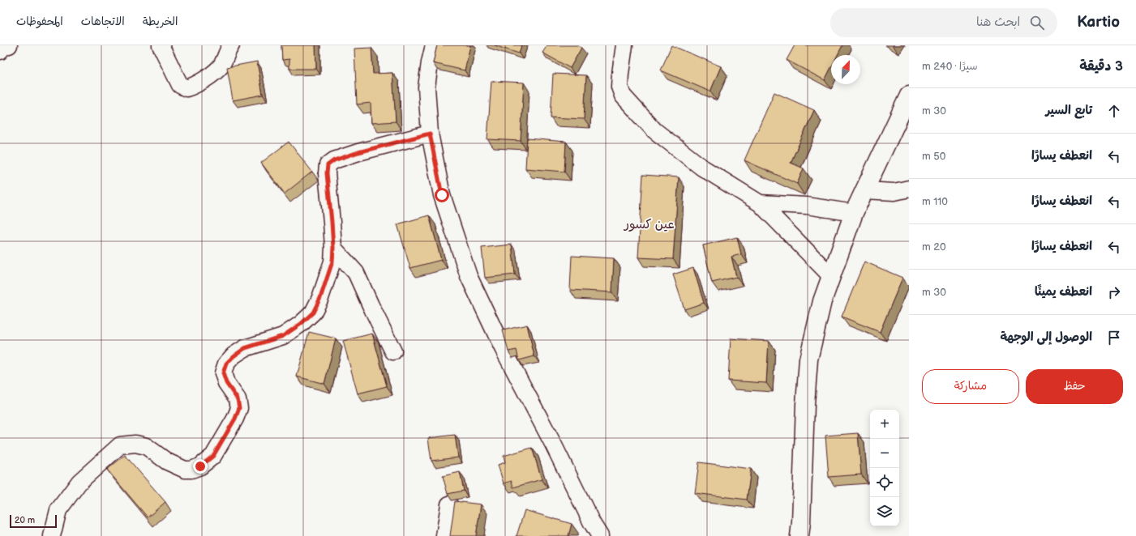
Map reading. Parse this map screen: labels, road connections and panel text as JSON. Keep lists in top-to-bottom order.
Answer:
{
  "districts": ["عين كسور"],
  "scale_bar": "20 m",
  "north": "top right",
  "page": {
    "header": "Kartio",
    "search": "ابحث هنا",
    "nav": ["الخريطة", "الاتجاهات", "المحفوظات"],
    "heading": ["3 دقيقة", "سيرًا · 240 m"],
    "list": [
      ["تابع السير", "30 m"],
      ["انعطف يسارًا", "50 m"],
      ["انعطف يسارًا", "110 m"],
      ["انعطف يسارًا", "20 m"],
      ["انعطف يمينًا", "30 m"],
      "الوصول إلى الوجهة"
    ],
    "buttons": ["حفظ", "مشاركة"],
    "map_buttons": ["+", "−"],
    "scale": "20 m"
  }
}
